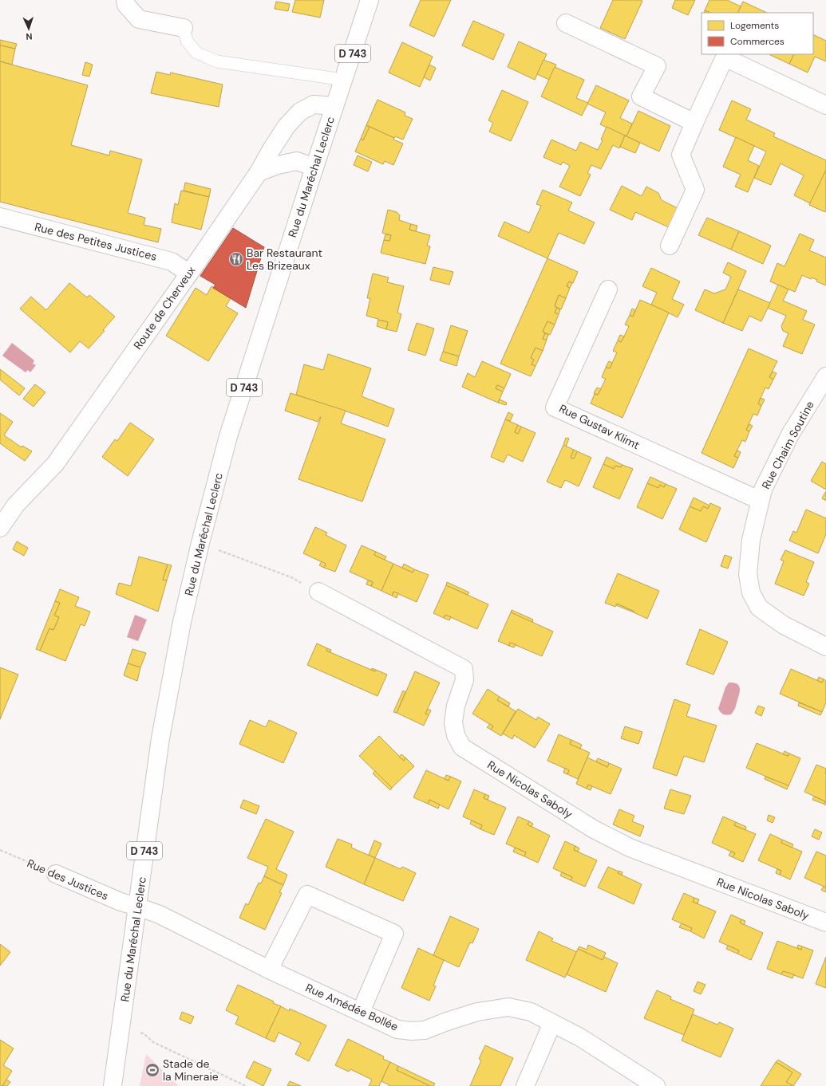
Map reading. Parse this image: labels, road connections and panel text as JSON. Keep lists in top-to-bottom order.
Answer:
{
  "streets": {
    "street": [
      "D 743",
      "Rue du Maréchal Leclerc",
      "Rue des Petites Justices",
      "Route de Cherveux",
      "Rue Gustav Klimt",
      "Rue Chaim Soutine",
      "Rue Nicolas Saboly",
      "Rue des Justices",
      "Rue Amédée Bollée"
    ]
  },
  "crossings": [
    ["Rue du Maréchal Leclerc", "Route de Cherveux"],
    ["Rue du Maréchal Leclerc", "Rue des Justices"],
    ["Rue du Maréchal Leclerc", "Rue Amédée Bollée"],
    ["Rue des Petites Justices", "Route de Cherveux"],
    ["Rue Gustav Klimt", "Rue Chaim Soutine"],
    ["Rue des Justices", "Rue Amédée Bollée"]
  ],
  "places": {
    "restaurant": ["Bar Restaurant Les Brizeaux"],
    "sports": ["Stade de la Mineraie"]
  },
  "legend": ["Logements", "Commerces"],
  "north": "bottom"
}
